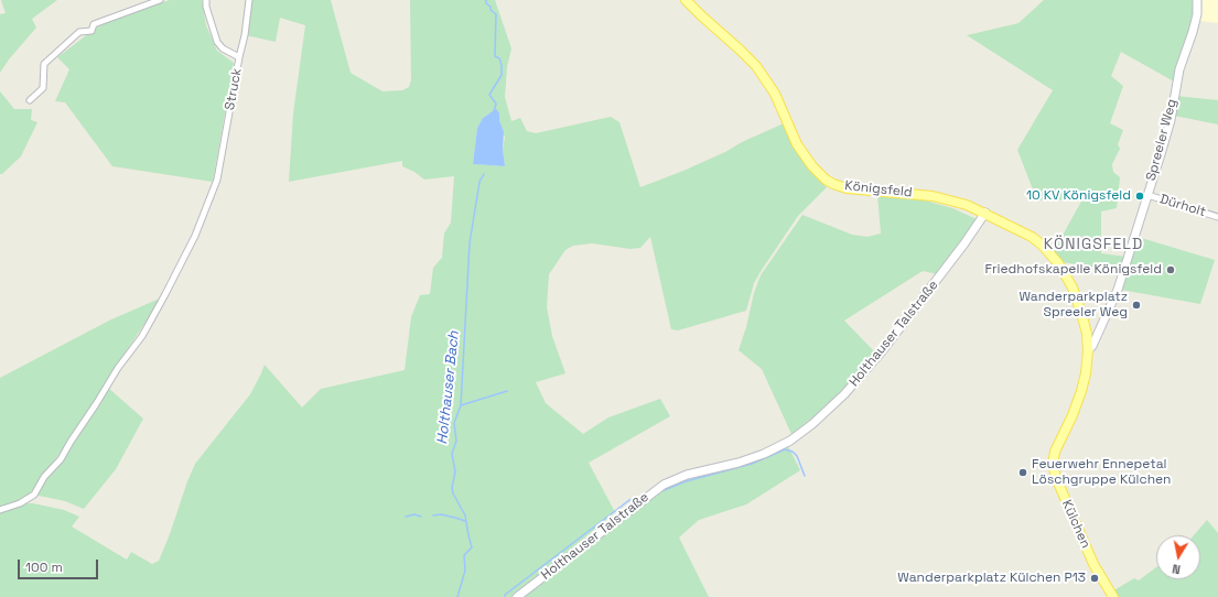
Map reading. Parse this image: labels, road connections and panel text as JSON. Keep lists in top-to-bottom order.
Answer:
{
  "streets": {
    "main road": ["Königsfeld", "Külchen"],
    "street": [
      "Struck",
      "Spreeler Weg",
      "Dürholt",
      "Holthauser Talstraße"
    ]
  },
  "crossings": [
    ["Spreeler Weg", "Königsfeld"],
    ["Spreeler Weg", "Dürholt"],
    ["Spreeler Weg", "Külchen"],
    ["Königsfeld", "Holthauser Talstraße"],
    ["Königsfeld", "Külchen"]
  ],
  "districts": ["KÖNIGSFELD"],
  "water": ["Holthauser Bach"],
  "places": [
    "10 KV Königsfeld",
    "Friedhofskapelle Königsfeld",
    "Wanderparkplatz Spreeler Weg",
    "Feuerwehr Ennepetal Löschgruppe Külchen",
    "Wanderparkplatz Külchen P13"
  ],
  "scale_bar": "100 m",
  "north": "bottom"
}
